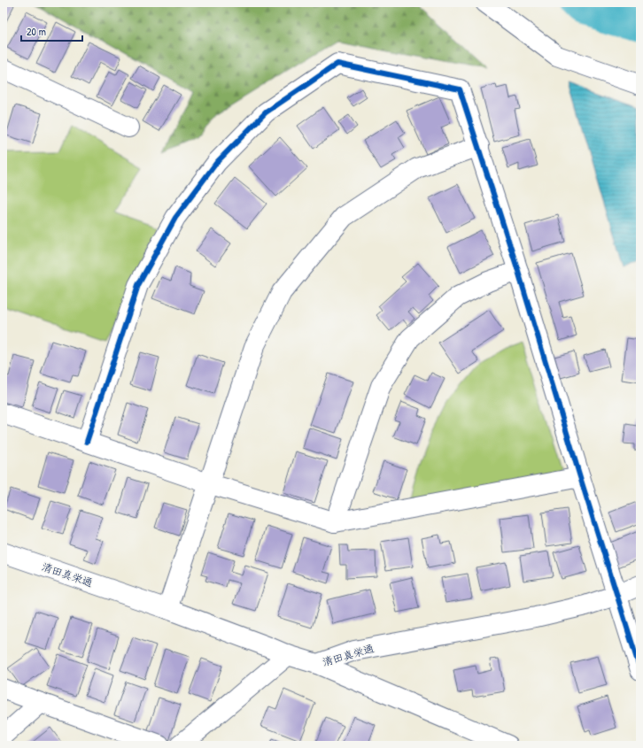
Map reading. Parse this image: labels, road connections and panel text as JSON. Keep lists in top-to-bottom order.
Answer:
{
  "streets": {
    "street": ["清田真栄通"]
  },
  "scale_bar": "20 m"
}
